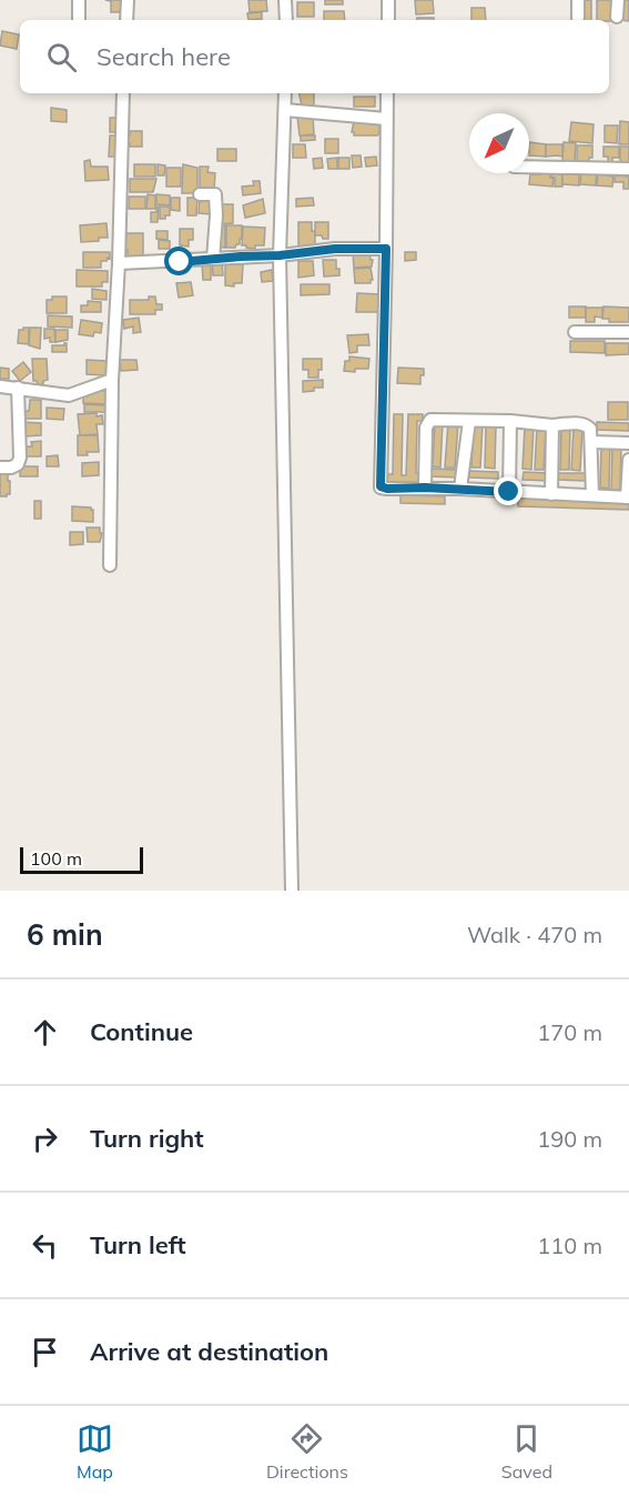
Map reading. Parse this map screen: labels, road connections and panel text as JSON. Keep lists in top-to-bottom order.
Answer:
{
  "scale_bar": "100 m",
  "north": "bottom left",
  "page": {
    "search": "Search here",
    "scale": "100 m",
    "heading": ["6 min", "Walk · 470 m"],
    "list": [
      ["Continue", "170 m"],
      ["Turn right", "190 m"],
      ["Turn left", "110 m"],
      "Arrive at destination"
    ],
    "nav": ["Map", "Directions", "Saved"]
  }
}
